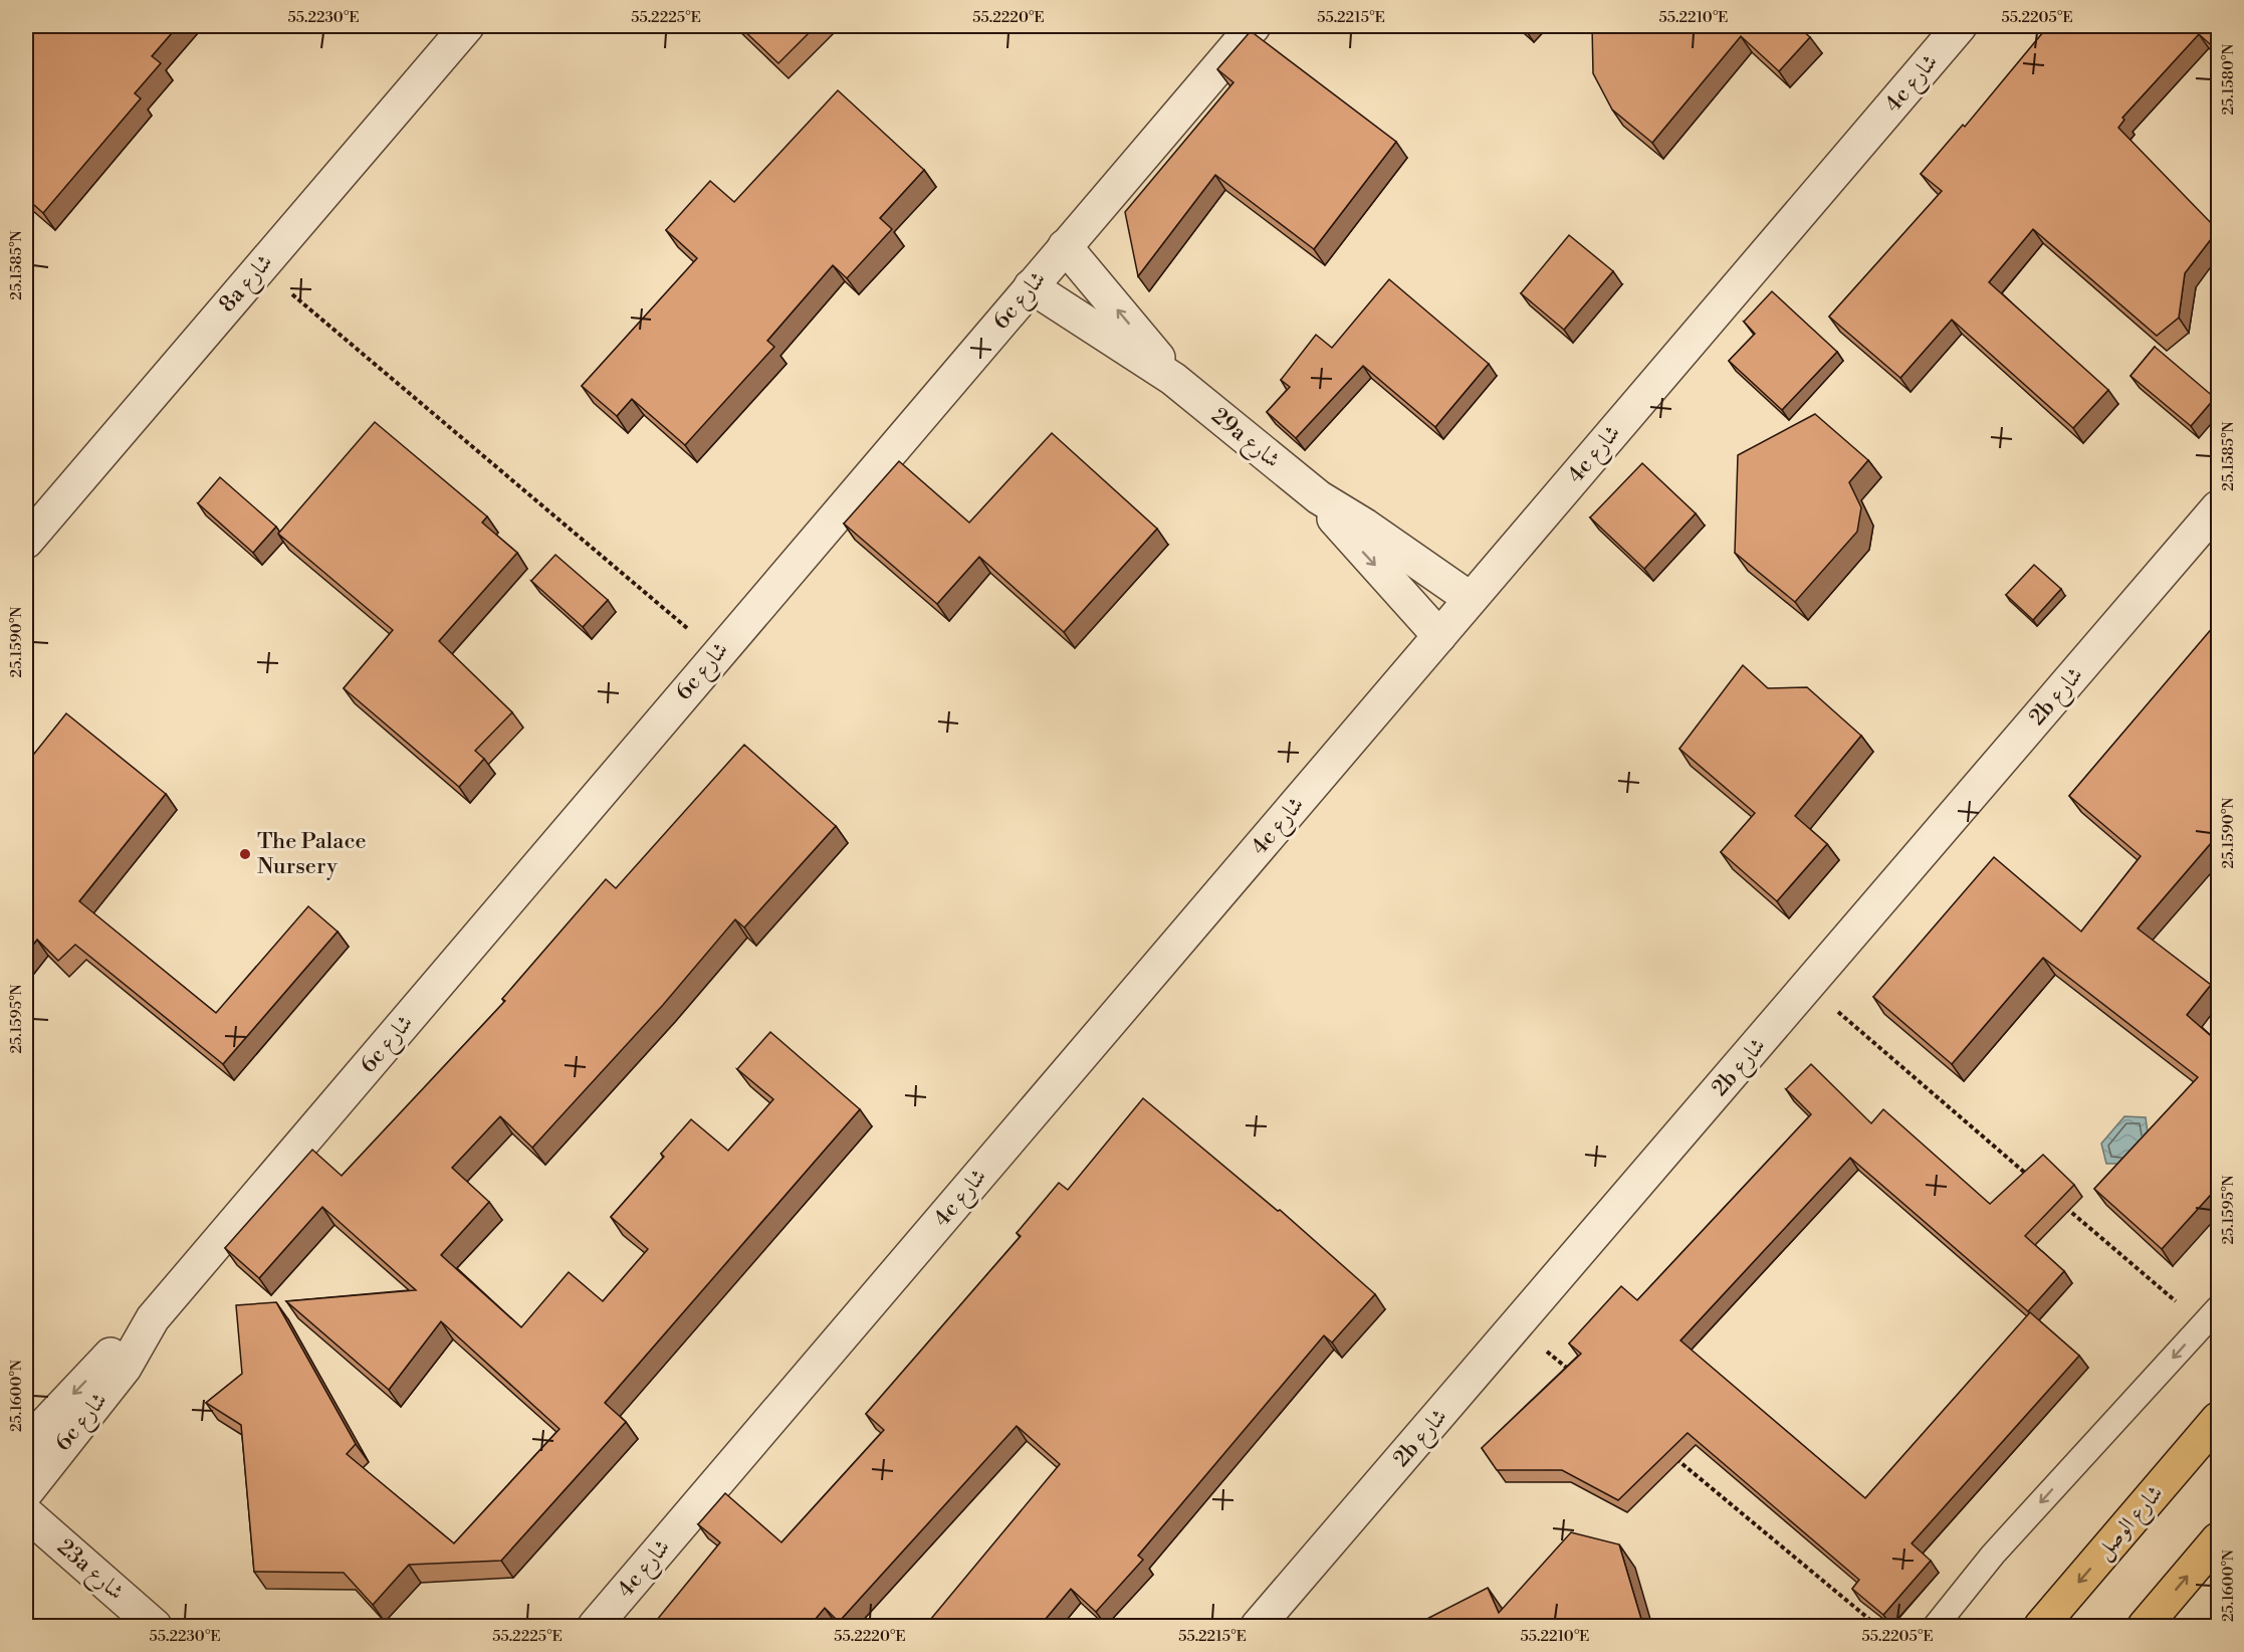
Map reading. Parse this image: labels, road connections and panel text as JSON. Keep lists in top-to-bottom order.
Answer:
{
  "streets": {
    "main road": ["شارع الوصل"],
    "street": [
      "4c شارع",
      "8a شارع",
      "6c شارع",
      "29a شارع",
      "2b شارع",
      "23a شارع"
    ]
  },
  "crossings": [
    ["4c شارع", "29a شارع"],
    ["6c شارع", "29a شارع"]
  ],
  "places": ["The Palace Nursery"],
  "coordinates": [
    "55.2230°E",
    "55.2225°E",
    "55.2220°E",
    "55.2215°E",
    "55.2210°E",
    "55.2205°E",
    "25.1580°N",
    "25.1585°N",
    "25.1590°N",
    "25.1595°N",
    "25.1600°N"
  ]
}
